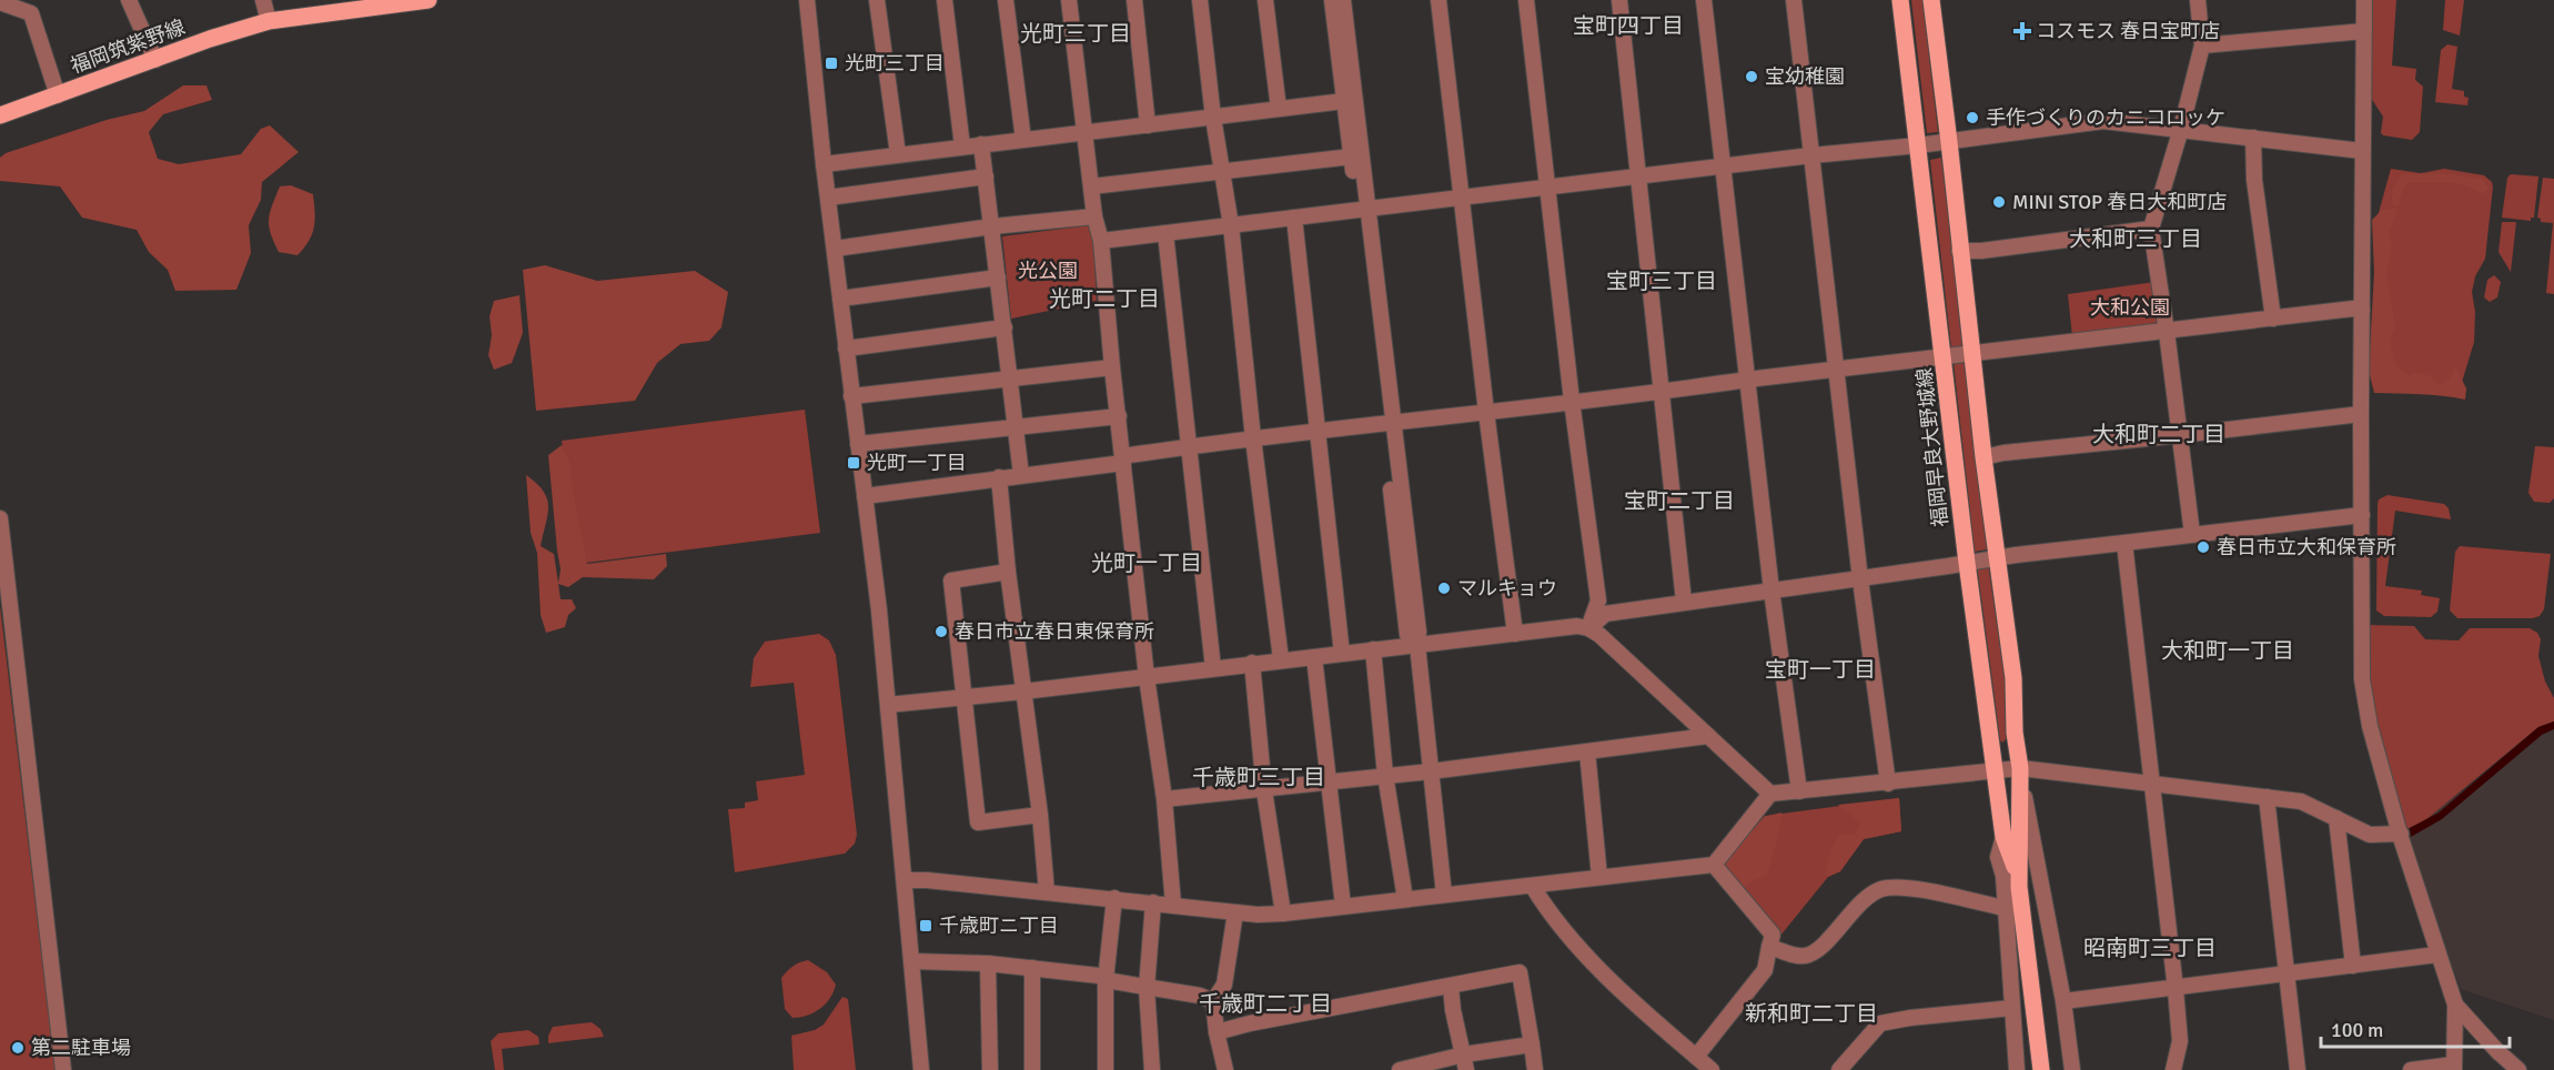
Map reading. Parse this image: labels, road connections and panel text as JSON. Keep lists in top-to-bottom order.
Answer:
{
  "streets": {
    "main road": ["福岡筑紫野線", "福岡早良大野城線"]
  },
  "districts": [
    "宝町四丁目",
    "光町三丁目",
    "大和町三丁目",
    "宝町三丁目",
    "光町二丁目",
    "大和町二丁目",
    "宝町二丁目",
    "光町一丁目",
    "大和町一丁目",
    "宝町一丁目",
    "千歳町三丁目",
    "昭南町三丁目",
    "千歳町二丁目",
    "新和町二丁目"
  ],
  "parks": ["光公園", "大和公園"],
  "places": {
    "health": ["コスモス 春日宝町店"],
    "transit": ["光町三丁目", "光町一丁目", "千歳町ニ丁目"],
    "other": [
      "宝幼稚園",
      "手作づくりのカニコロッケ",
      "MINI STOP 春日大和町店",
      "春日市立大和保育所",
      "マルキョウ",
      "春日市立春日東保育所",
      "第二駐車場"
    ]
  },
  "scale_bar": "100 m"
}
